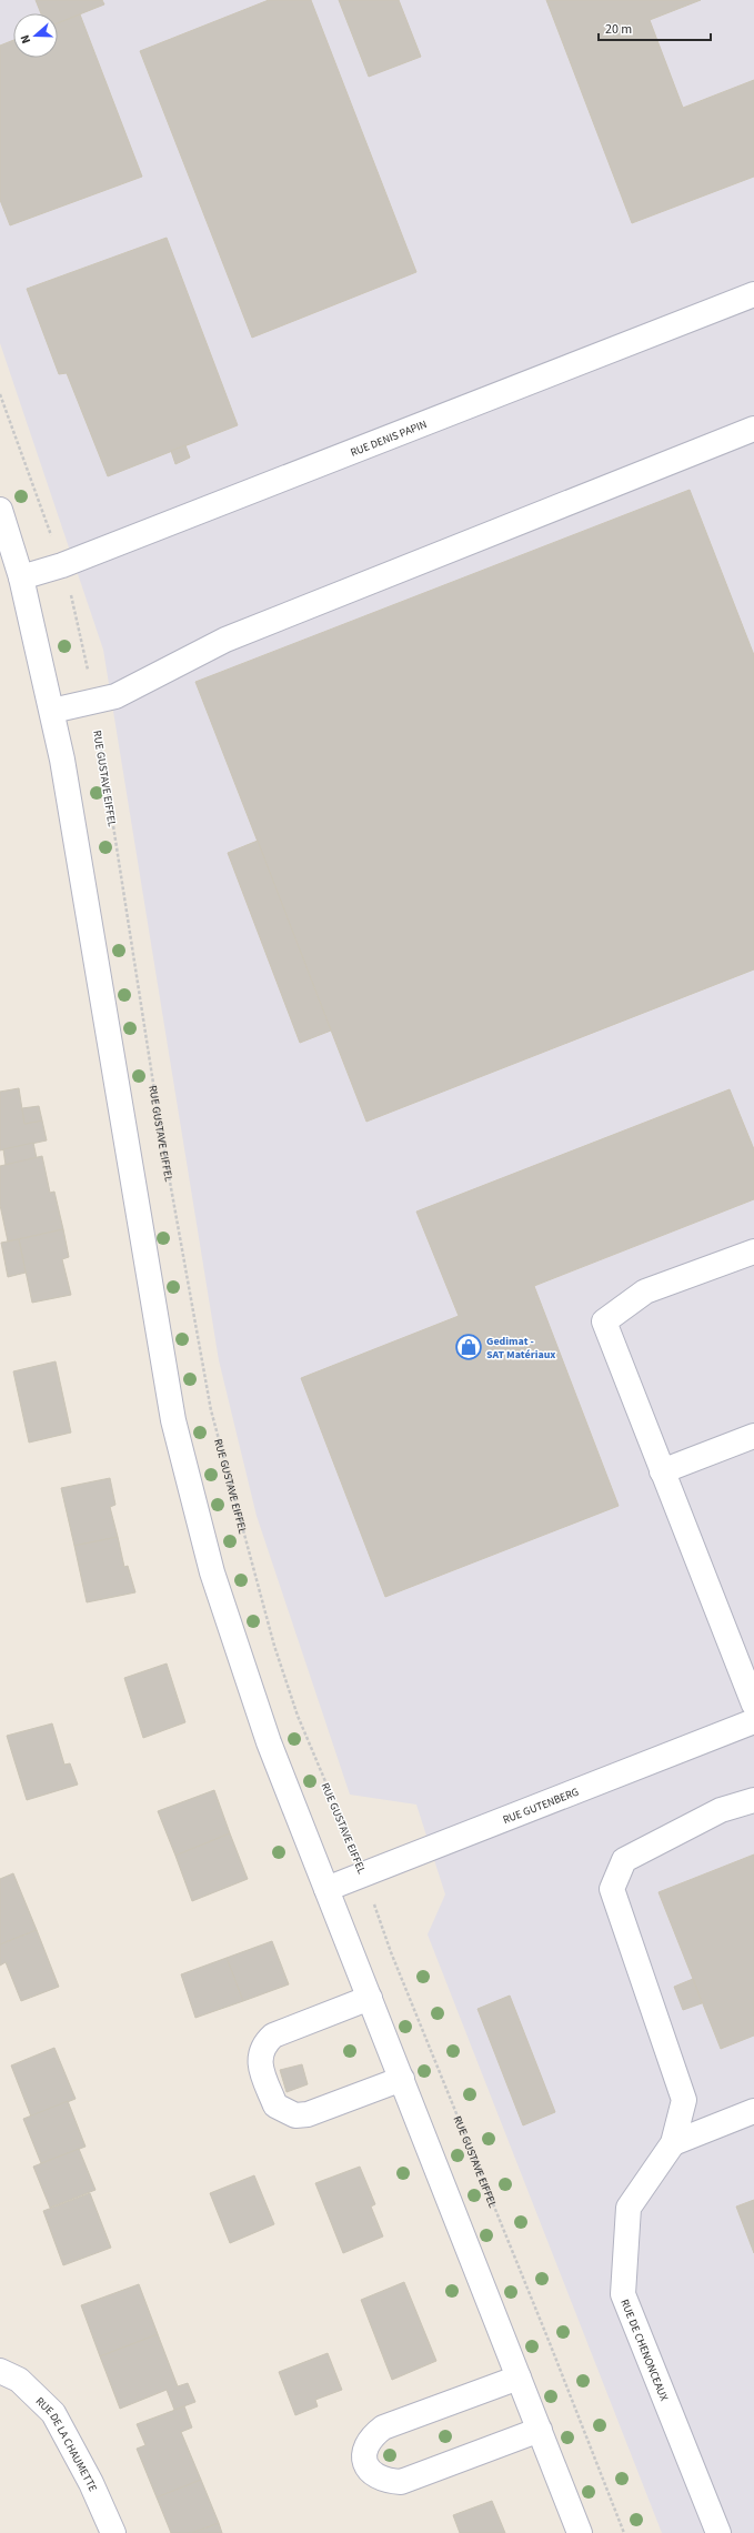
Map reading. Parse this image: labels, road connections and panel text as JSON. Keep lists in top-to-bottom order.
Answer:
{
  "streets": {
    "street": [
      "RUE DENIS PAPIN",
      "RUE GUTENBERG",
      "RUE DE CHENONCEAUX",
      "RUE DE LA CHAUMETTE"
    ],
    "path": ["RUE GUSTAVE EIFFEL"]
  },
  "crossings": [
    ["RUE DENIS PAPIN", "RUE GUSTAVE EIFFEL"],
    ["RUE GUSTAVE EIFFEL", "RUE GUTENBERG"]
  ],
  "places": {
    "shop": ["Gedimat - SAT Matériaux"]
  },
  "scale_bar": "20 m",
  "north": "left"
}
